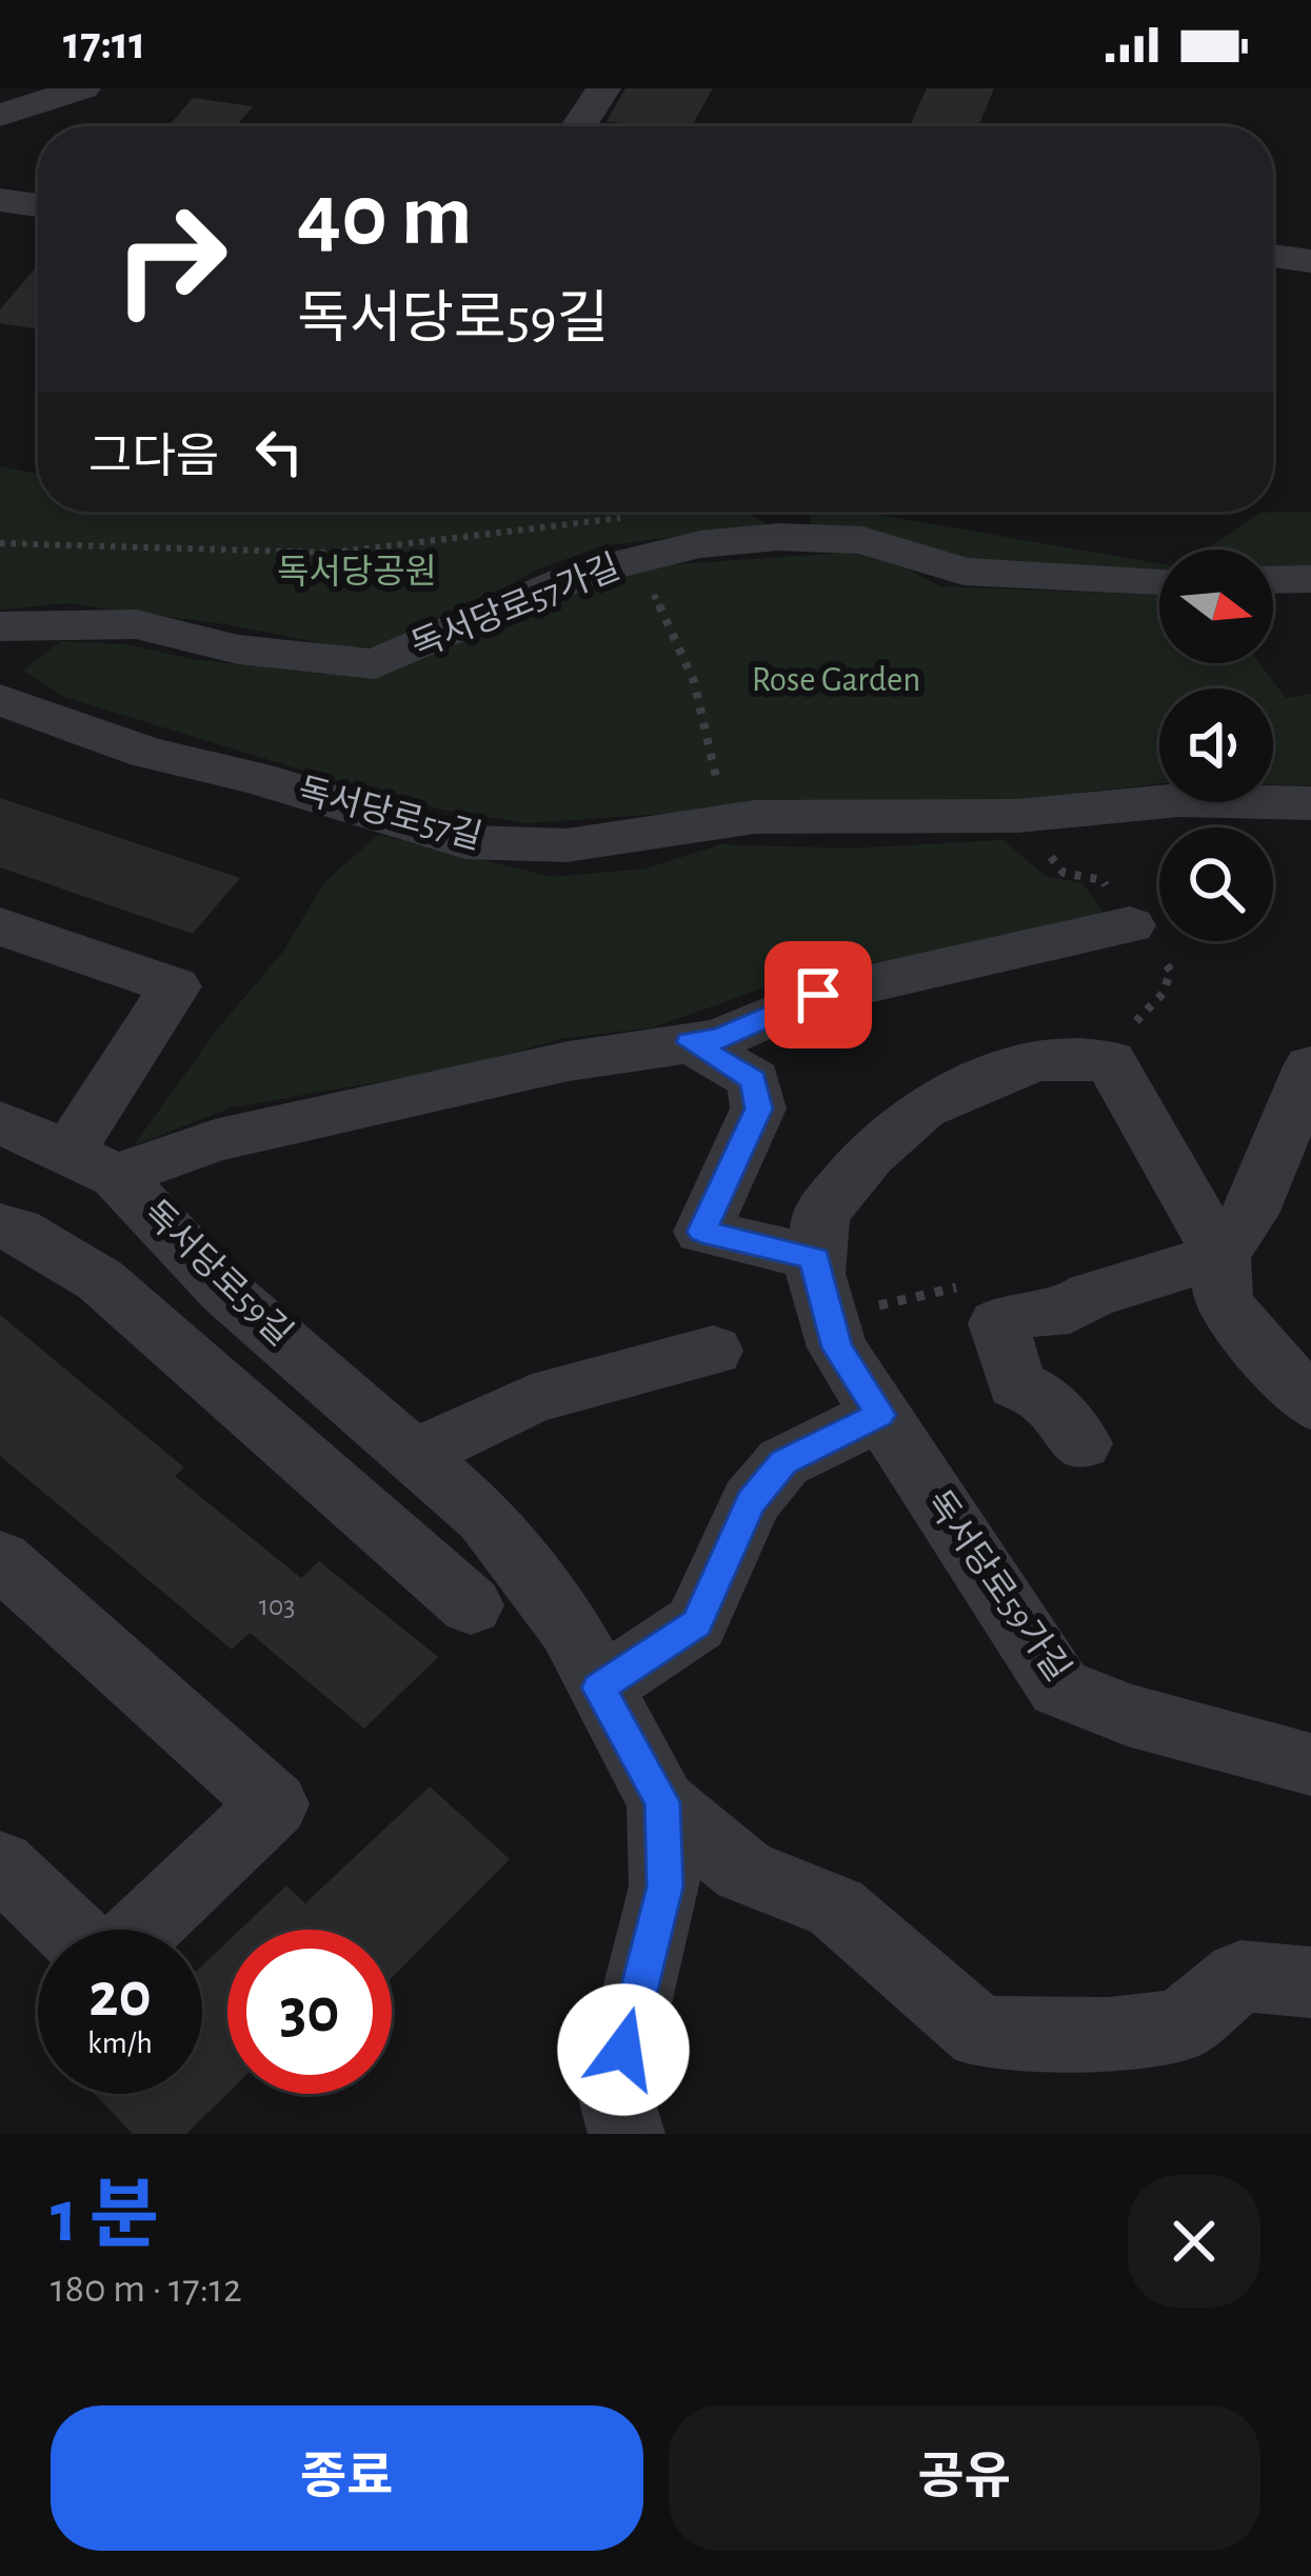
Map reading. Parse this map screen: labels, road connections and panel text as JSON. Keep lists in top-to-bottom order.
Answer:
{
  "streets": {
    "street": [
      "독서당로57가길",
      "독서당로57길",
      "독서당로59길",
      "독서당로59가길"
    ]
  },
  "parks": ["독서당공원", "Rose Garden"],
  "house_numbers": ["103"],
  "north": "right",
  "page": {
    "status": "17:11",
    "turn": ["40 m", "독서당로59길"],
    "then": "그다음",
    "speed": "20 km/h",
    "limit": "30",
    "heading": ["1 분", "180 m · 17:12"],
    "buttons": ["종료", "공유"]
  }
}
